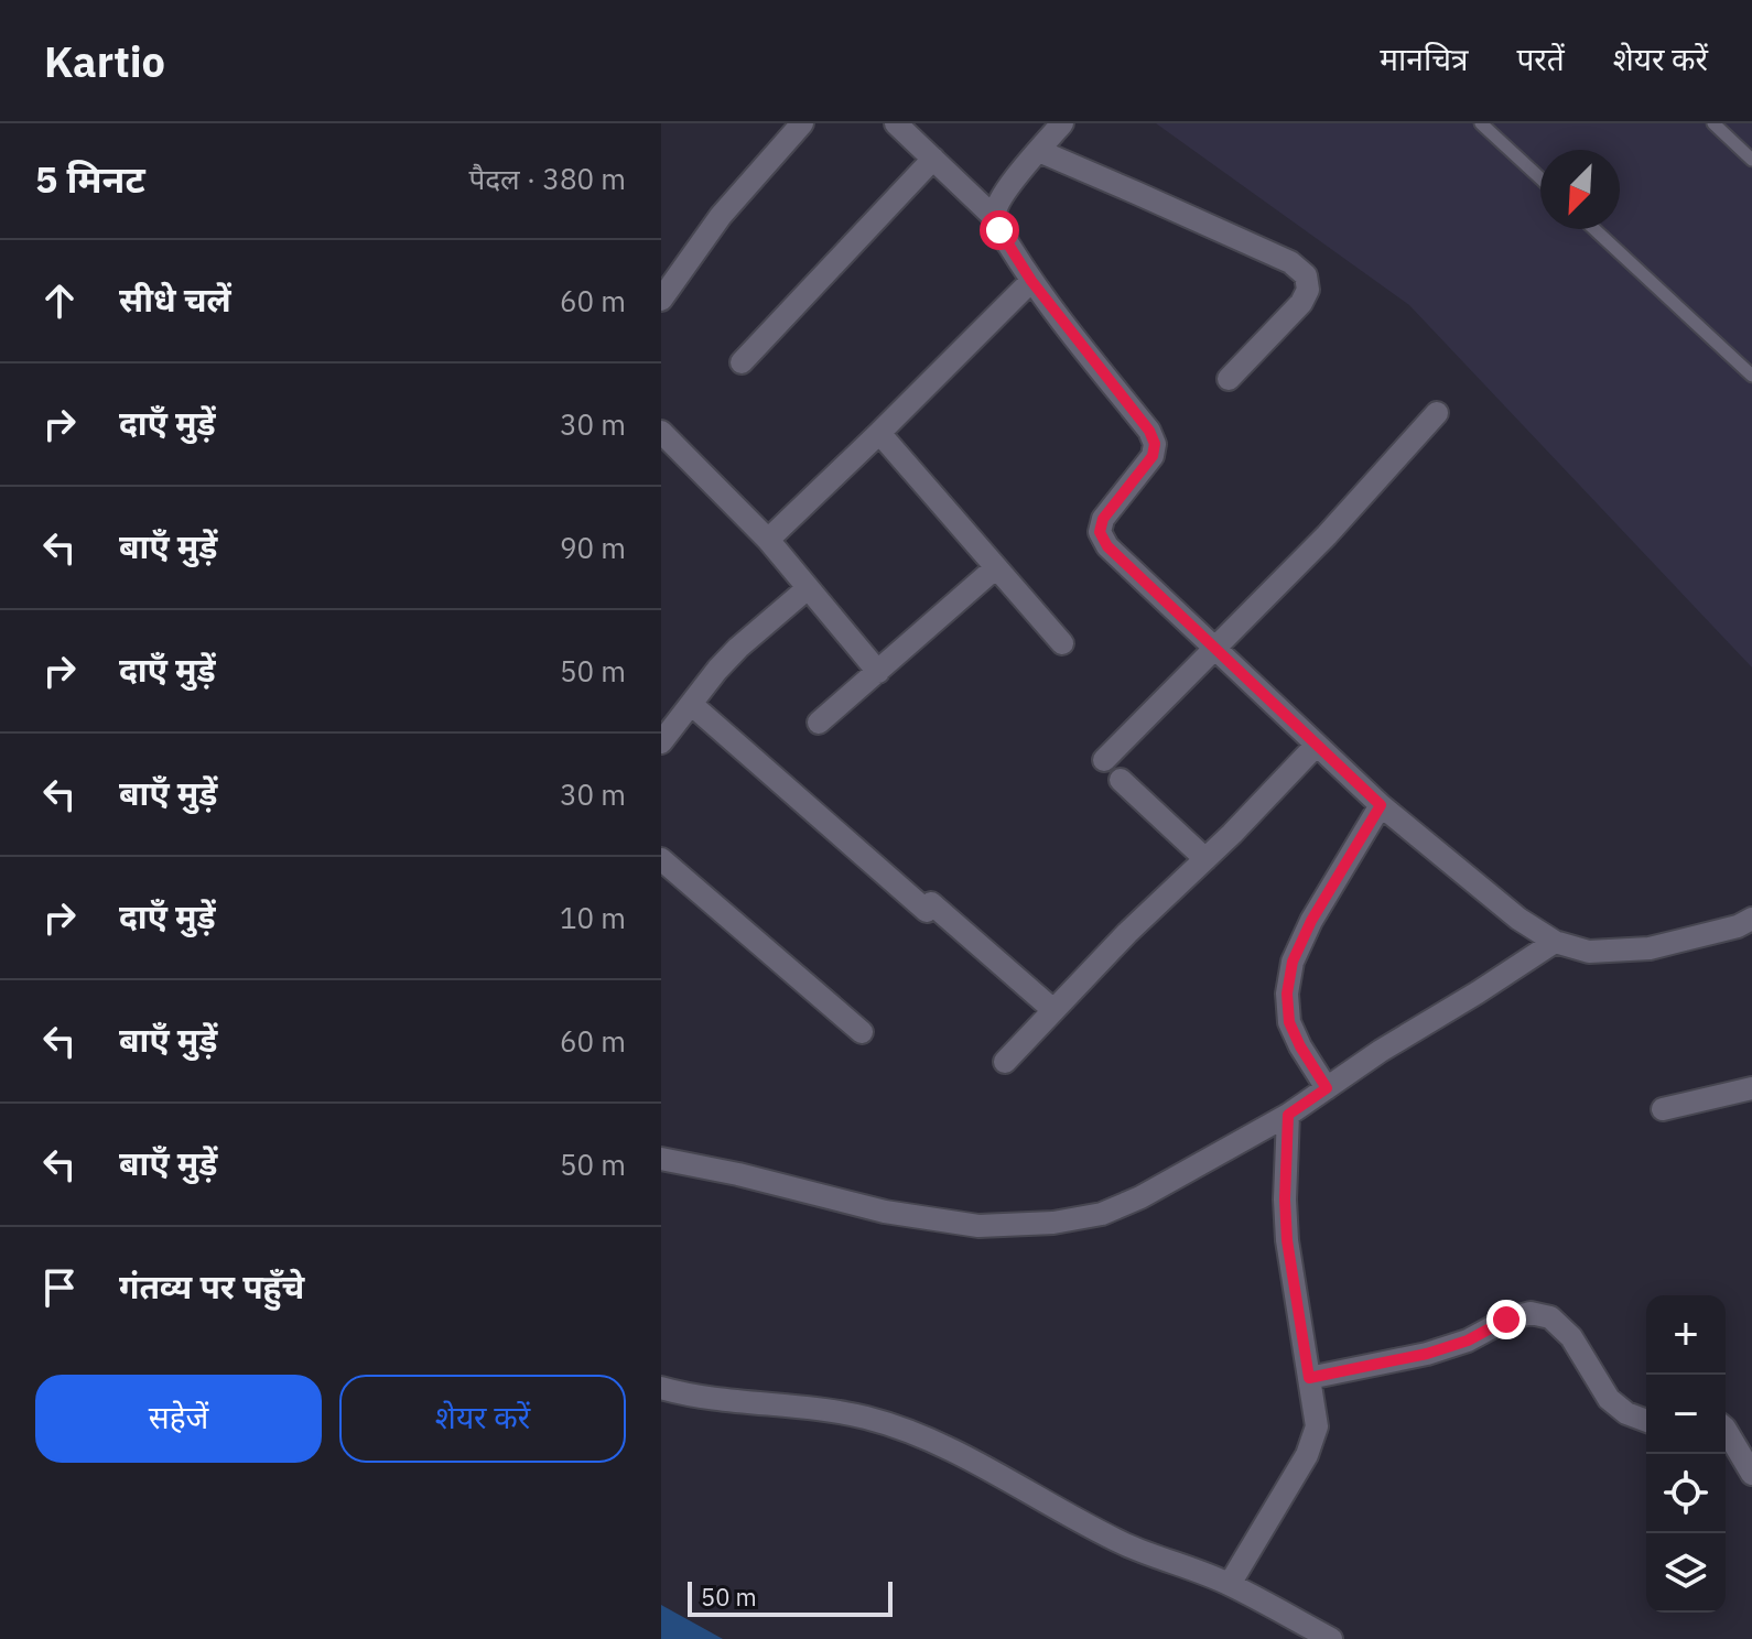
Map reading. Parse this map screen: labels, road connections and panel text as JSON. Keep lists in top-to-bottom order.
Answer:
{
  "scale_bar": "50 m",
  "north": "bottom left",
  "page": {
    "header": "Kartio",
    "nav": ["मानचित्र", "परतें", "शेयर करें"],
    "heading": ["5 मिनट", "पैदल · 380 m"],
    "list": [
      ["सीधे चलें", "60 m"],
      ["दाएँ मुड़ें", "30 m"],
      ["बाएँ मुड़ें", "90 m"],
      ["दाएँ मुड़ें", "50 m"],
      ["बाएँ मुड़ें", "30 m"],
      ["दाएँ मुड़ें", "10 m"],
      ["बाएँ मुड़ें", "60 m"],
      ["बाएँ मुड़ें", "50 m"],
      "गंतव्य पर पहुँचे"
    ],
    "map_buttons": ["+", "−"],
    "buttons": ["सहेजें", "शेयर करें"],
    "scale": "50 m"
  }
}
